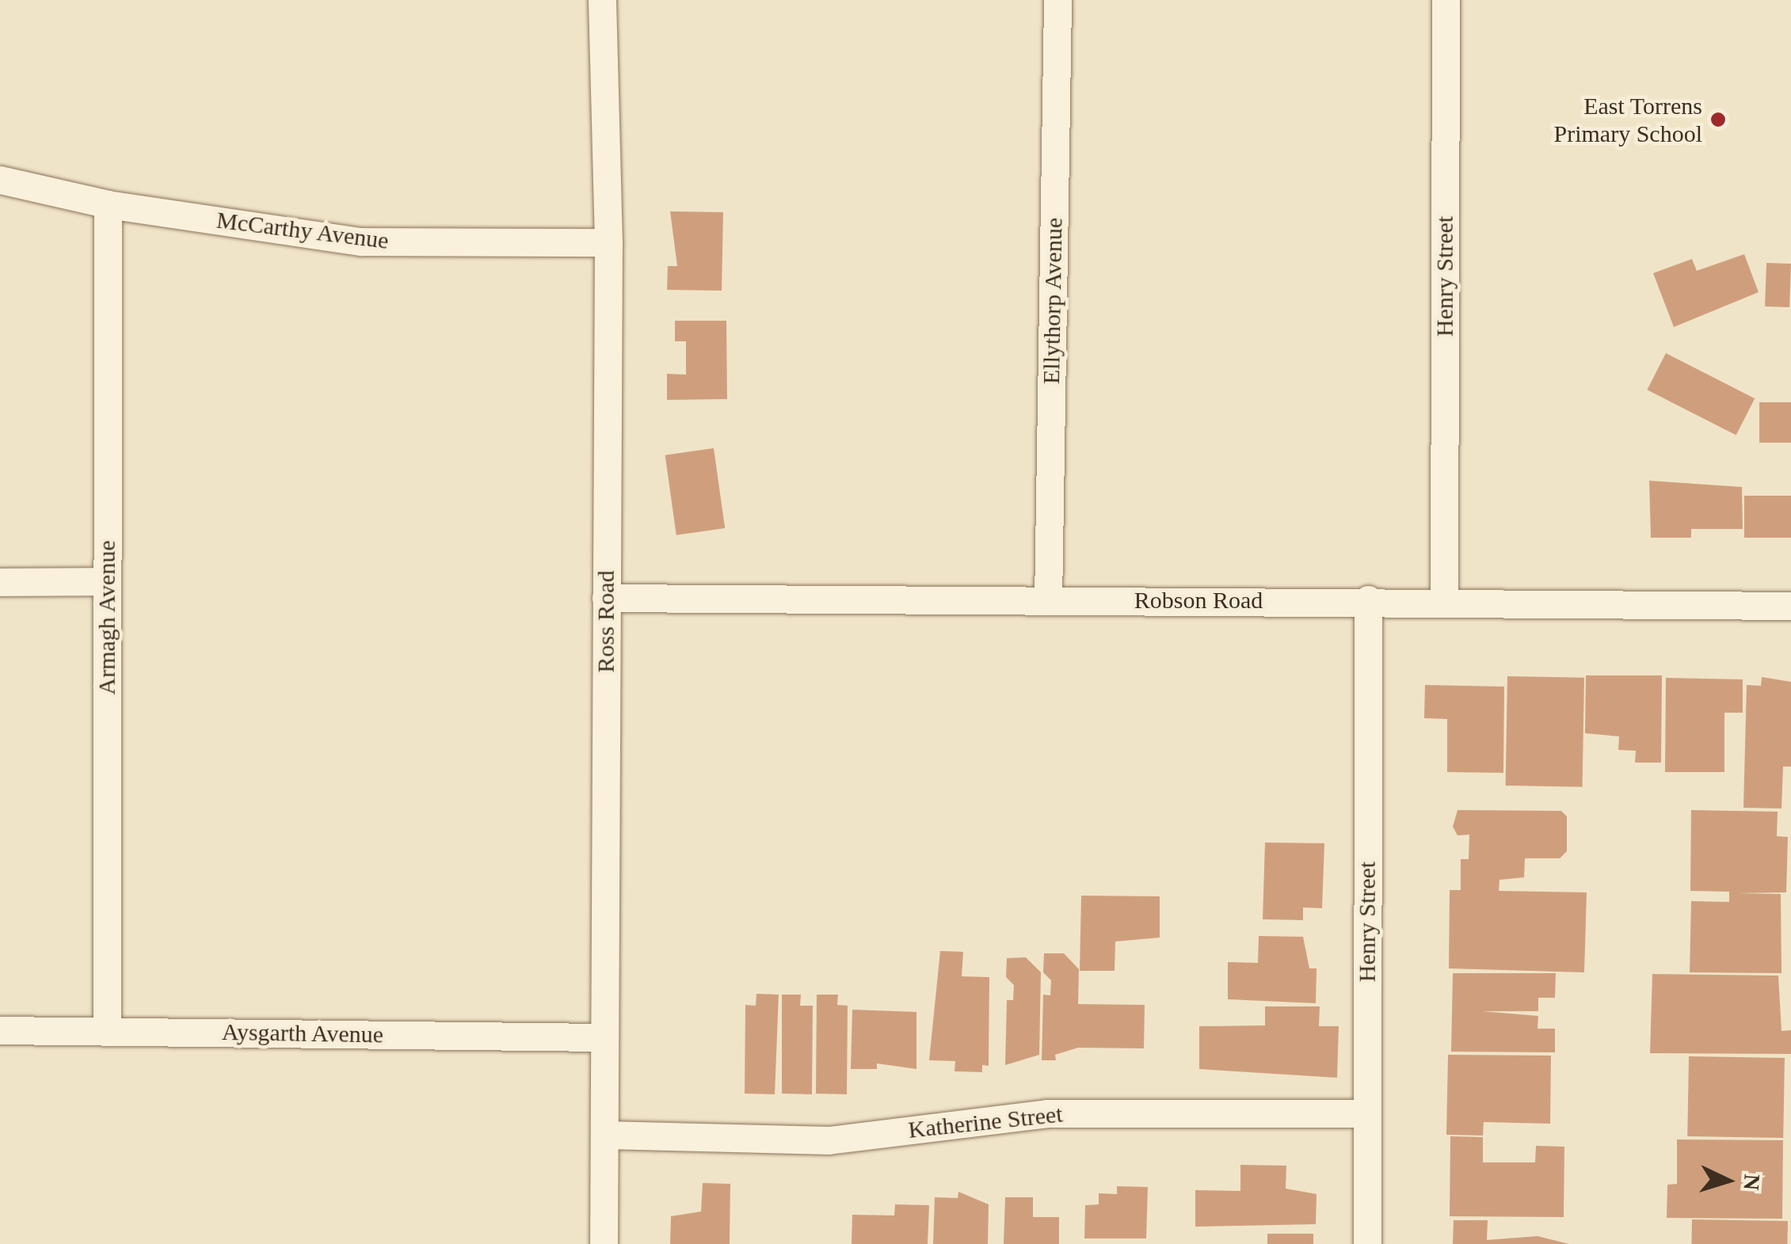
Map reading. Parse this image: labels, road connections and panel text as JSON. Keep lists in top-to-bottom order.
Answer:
{
  "streets": {
    "street": [
      "McCarthy Avenue",
      "Henry Street",
      "Ellythorp Avenue",
      "Robson Road",
      "Armagh Avenue",
      "Ross Road",
      "Aysgarth Avenue",
      "Katherine Street"
    ]
  },
  "crossings": [
    ["McCarthy Avenue", "Armagh Avenue"],
    ["McCarthy Avenue", "Ross Road"],
    ["Henry Street", "Robson Road"],
    ["Henry Street", "Katherine Street"],
    ["Ellythorp Avenue", "Robson Road"],
    ["Robson Road", "Ross Road"],
    ["Armagh Avenue", "Aysgarth Avenue"],
    ["Ross Road", "Aysgarth Avenue"],
    ["Ross Road", "Katherine Street"]
  ],
  "places": ["East Torrens Primary School"],
  "north": "right"
}
